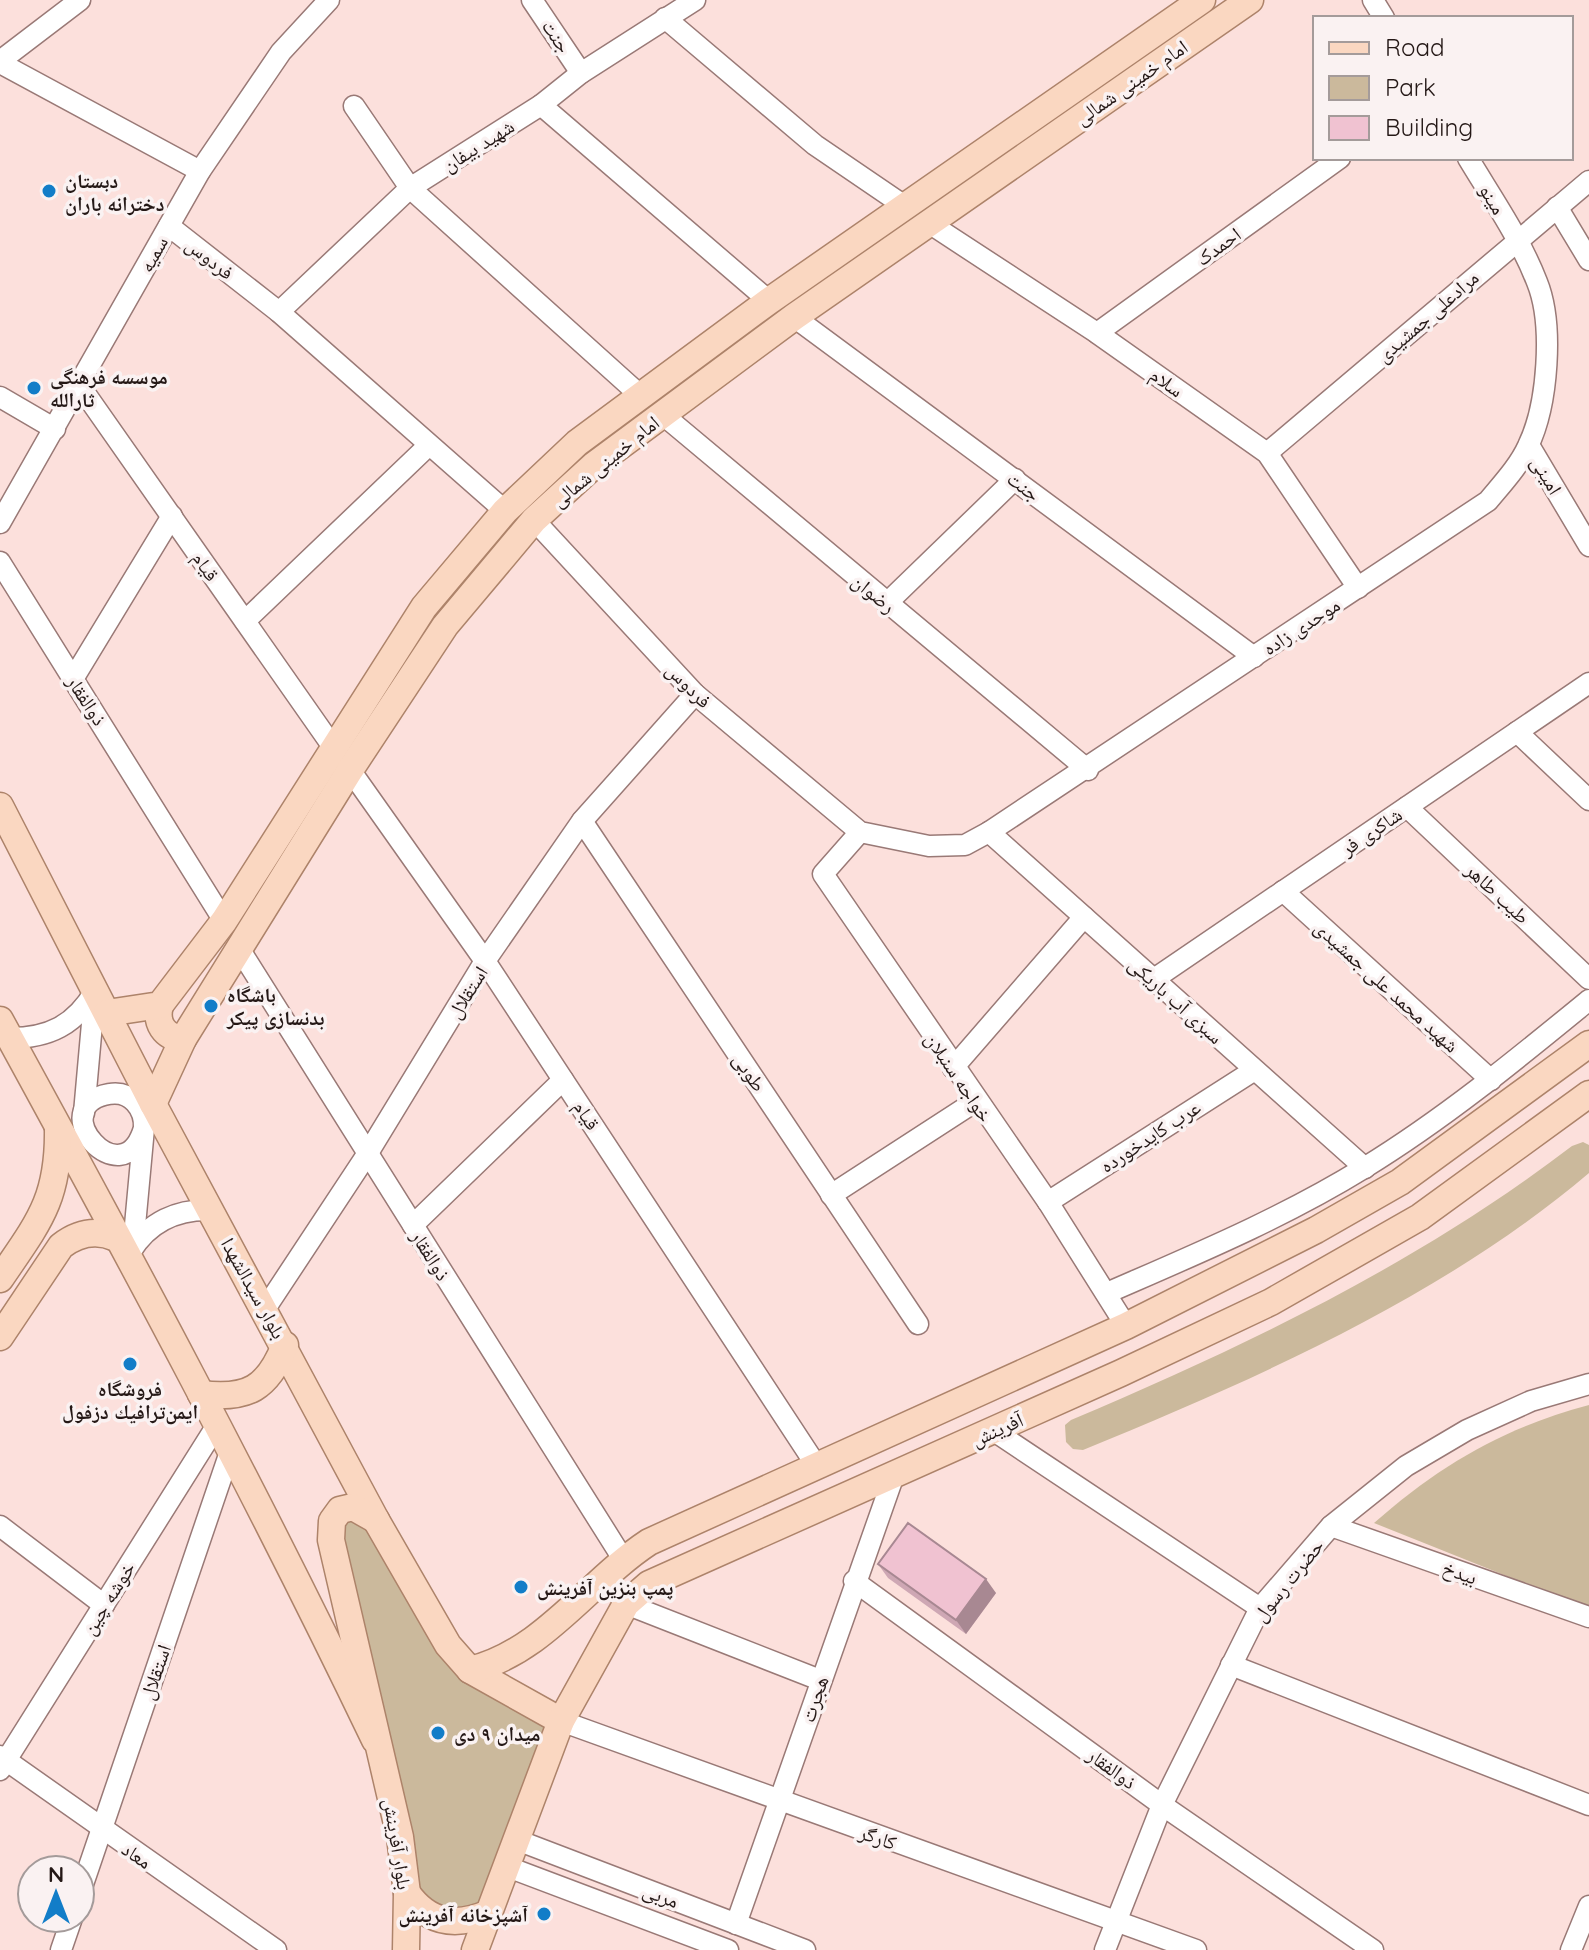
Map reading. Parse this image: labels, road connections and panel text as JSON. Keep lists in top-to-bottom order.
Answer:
{
  "streets": {
    "main road": [
      "امام خمینی شمالی",
      "بلوار سیدالشهدا",
      "آفرینش",
      "بلوار آفرینش"
    ],
    "street": [
      "جنت",
      "شهید بیفان",
      "مینو",
      "احمدک",
      "سمیه",
      "فردوس",
      "مرادعلی جمشیدی",
      "سلام",
      "امینی",
      "قیام",
      "رضوان",
      "موحدی زاده",
      "ذوالفقار",
      "شاکری فر",
      "طیب طاهر",
      "شهید محمد علی جمشیدی",
      "استقلال",
      "سبزی آب باریکی",
      "طوبی",
      "خواجه سنبلان",
      "عرب کایدخورده",
      "بیدخ",
      "حضرت رسول",
      "خوشه چین",
      "هجرت",
      "کارگر",
      "معاد",
      "مربی"
    ]
  },
  "crossings": [
    ["جنت", "امام خمینی شمالی"],
    ["جنت", "شهید بیفان"],
    ["جنت", "موحدی زاده"],
    ["امام خمینی شمالی", "فردوس"],
    ["امام خمینی شمالی", "سلام"],
    ["امام خمینی شمالی", "قیام"],
    ["امام خمینی شمالی", "رضوان"],
    ["امام خمینی شمالی", "ذوالفقار"],
    ["امام خمینی شمالی", "بلوار سیدالشهدا"],
    ["شهید بیفان", "فردوس"],
    ["مینو", "مرادعلی جمشیدی"],
    ["مینو", "موحدی زاده"],
    ["احمدک", "سلام"],
    ["سمیه", "فردوس"],
    ["سمیه", "قیام"],
    ["فردوس", "موحدی زاده"],
    ["فردوس", "استقلال"],
    ["فردوس", "خواجه سنبلان"],
    ["مرادعلی جمشیدی", "سلام"],
    ["مرادعلی جمشیدی", "موحدی زاده"],
    ["سلام", "موحدی زاده"],
    ["امینی", "موحدی زاده"],
    ["قیام", "استقلال"],
    ["قیام", "آفرینش"],
    ["رضوان", "موحدی زاده"],
    ["موحدی زاده", "سبزی آب باریکی"],
    ["موحدی زاده", "خواجه سنبلان"],
    ["ذوالفقار", "استقلال"],
    ["ذوالفقار", "آفرینش"],
    ["ذوالفقار", "حضرت رسول"],
    ["ذوالفقار", "هجرت"],
    ["شاکری فر", "طیب طاهر"],
    ["شاکری فر", "شهید محمد علی جمشیدی"],
    ["شاکری فر", "سبزی آب باریکی"],
    ["استقلال", "طوبی"],
    ["استقلال", "بلوار سیدالشهدا"],
    ["استقلال", "معاد"],
    ["سبزی آب باریکی", "عرب کایدخورده"],
    ["خواجه سنبلان", "عرب کایدخورده"],
    ["خواجه سنبلان", "آفرینش"],
    ["بلوار سیدالشهدا", "آفرینش"],
    ["بلوار سیدالشهدا", "کارگر"],
    ["آفرینش", "هجرت"],
    ["آفرینش", "کارگر"],
    ["آفرینش", "مربی"],
    ["بیدخ", "حضرت رسول"],
    ["حضرت رسول", "کارگر"],
    ["خوشه چین", "معاد"],
    ["هجرت", "کارگر"],
    ["هجرت", "مربی"]
  ],
  "places": [
    "دبستان دخترانه باران",
    "موسسه فرهنگی ثارالله",
    "باشگاه بدنسازی پیکر",
    "فروشگاه ايمن‌ترافيك دزفول",
    "پمپ بنزین آفرینش",
    "میدان ۹ دی",
    "آشپزخانه آفرینش"
  ],
  "legend": ["Road", "Park", "Building"],
  "north": "top"
}
